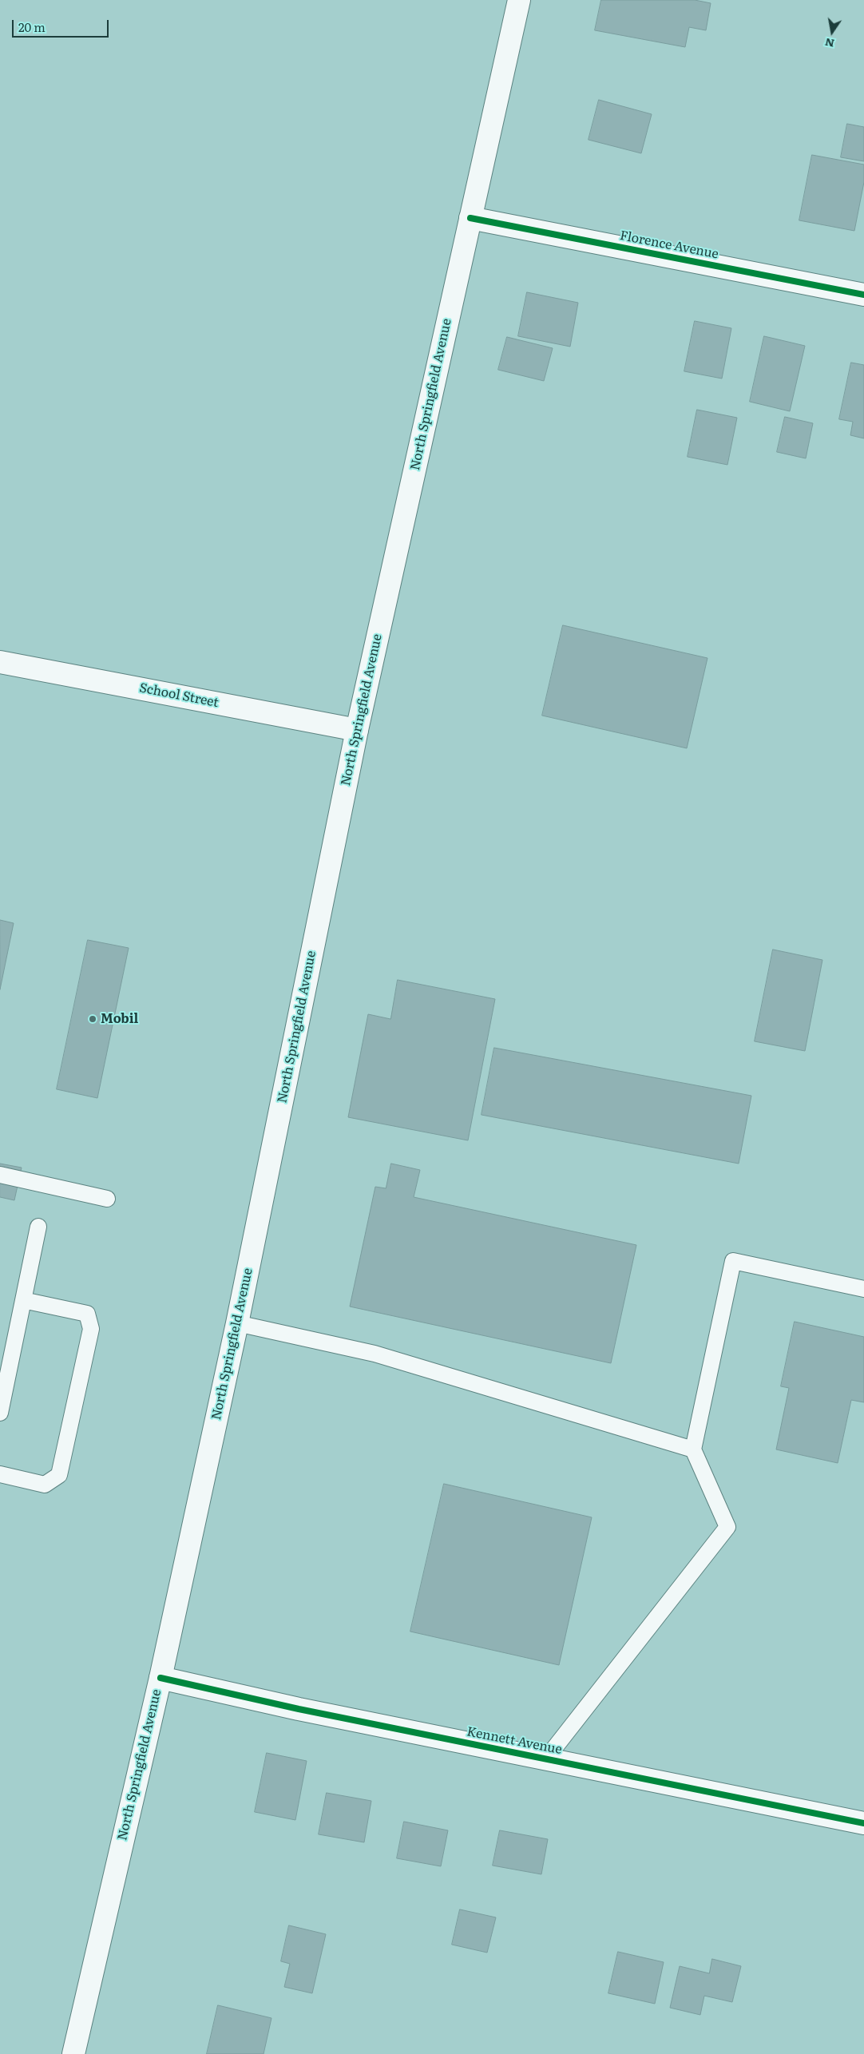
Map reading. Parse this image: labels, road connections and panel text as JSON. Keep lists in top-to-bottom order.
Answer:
{
  "streets": {
    "main road": [
      "Florence Avenue",
      "North Springfield Avenue",
      "School Street",
      "Kennett Avenue"
    ]
  },
  "crossings": [
    ["Florence Avenue", "North Springfield Avenue"],
    ["North Springfield Avenue", "School Street"],
    ["North Springfield Avenue", "Kennett Avenue"]
  ],
  "places": ["Mobil"],
  "scale_bar": "20 m",
  "north": "bottom"
}
